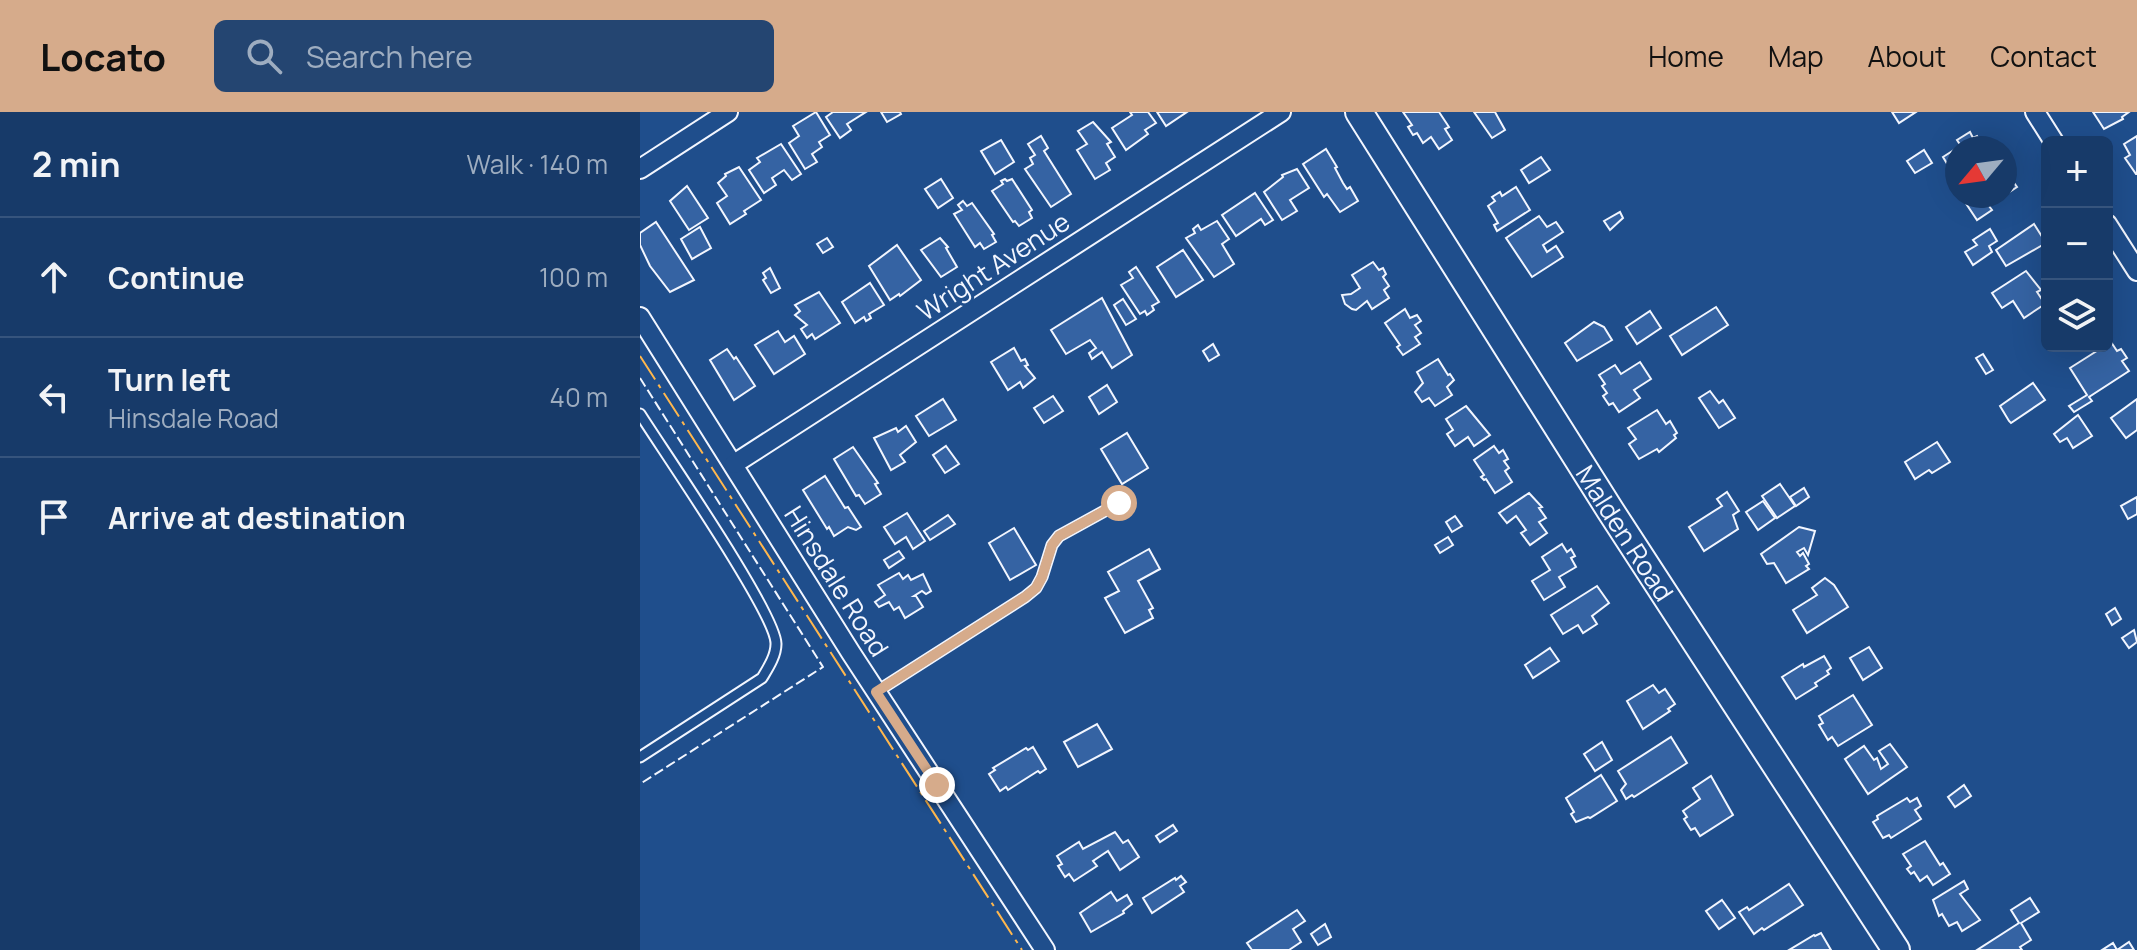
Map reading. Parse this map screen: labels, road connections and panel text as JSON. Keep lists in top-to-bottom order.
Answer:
{
  "streets": {
    "street": ["Wright Avenue", "Malden Road", "Hinsdale Road"]
  },
  "crossings": [
    ["Wright Avenue", "Hinsdale Road"]
  ],
  "north": "bottom left",
  "page": {
    "header": "Locato",
    "search": "Search here",
    "nav": [
      "Home",
      "Map",
      "About",
      "Contact"
    ],
    "heading": ["2 min", "Walk · 140 m"],
    "map_buttons": ["+", "−"],
    "list": [
      ["Continue", "100 m"],
      ["Turn left", "Hinsdale Road", "40 m"],
      "Arrive at destination"
    ]
  }
}
